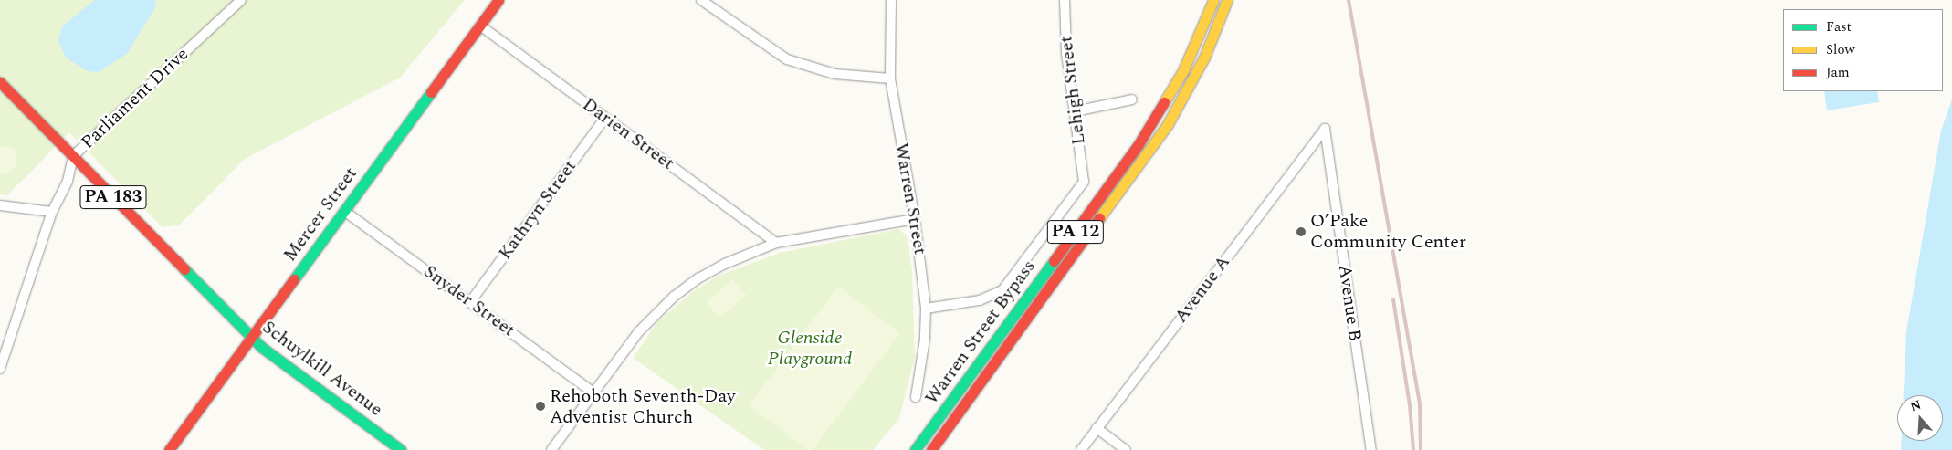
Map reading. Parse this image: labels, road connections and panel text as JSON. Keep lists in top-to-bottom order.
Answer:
{
  "streets": {
    "main road": [
      "PA 183",
      "Mercer Street",
      "PA 12",
      "Warren Street Bypass",
      "Schuylkill Avenue"
    ],
    "street": [
      "Lehigh Street",
      "Parliament Drive",
      "Darien Street",
      "Warren Street",
      "Kathryn Street",
      "Avenue A",
      "Snyder Street",
      "Avenue B"
    ]
  },
  "crossings": [
    ["Lehigh Street", "Warren Street"],
    ["Parliament Drive", "PA 183"],
    ["Parliament Drive", "Schuylkill Avenue"],
    ["Darien Street", "Kathryn Street"],
    ["Darien Street", "Mercer Street"],
    ["PA 183", "Schuylkill Avenue"],
    ["Kathryn Street", "Snyder Street"],
    ["Mercer Street", "Snyder Street"],
    ["Mercer Street", "Schuylkill Avenue"],
    ["Avenue A", "Avenue B"]
  ],
  "parks": ["Glenside Playground"],
  "places": ["O’Pake Community Center", "Rehoboth Seventh-Day Adventist Church"],
  "legend": ["Fast", "Slow", "Jam"],
  "north": "top"
}
